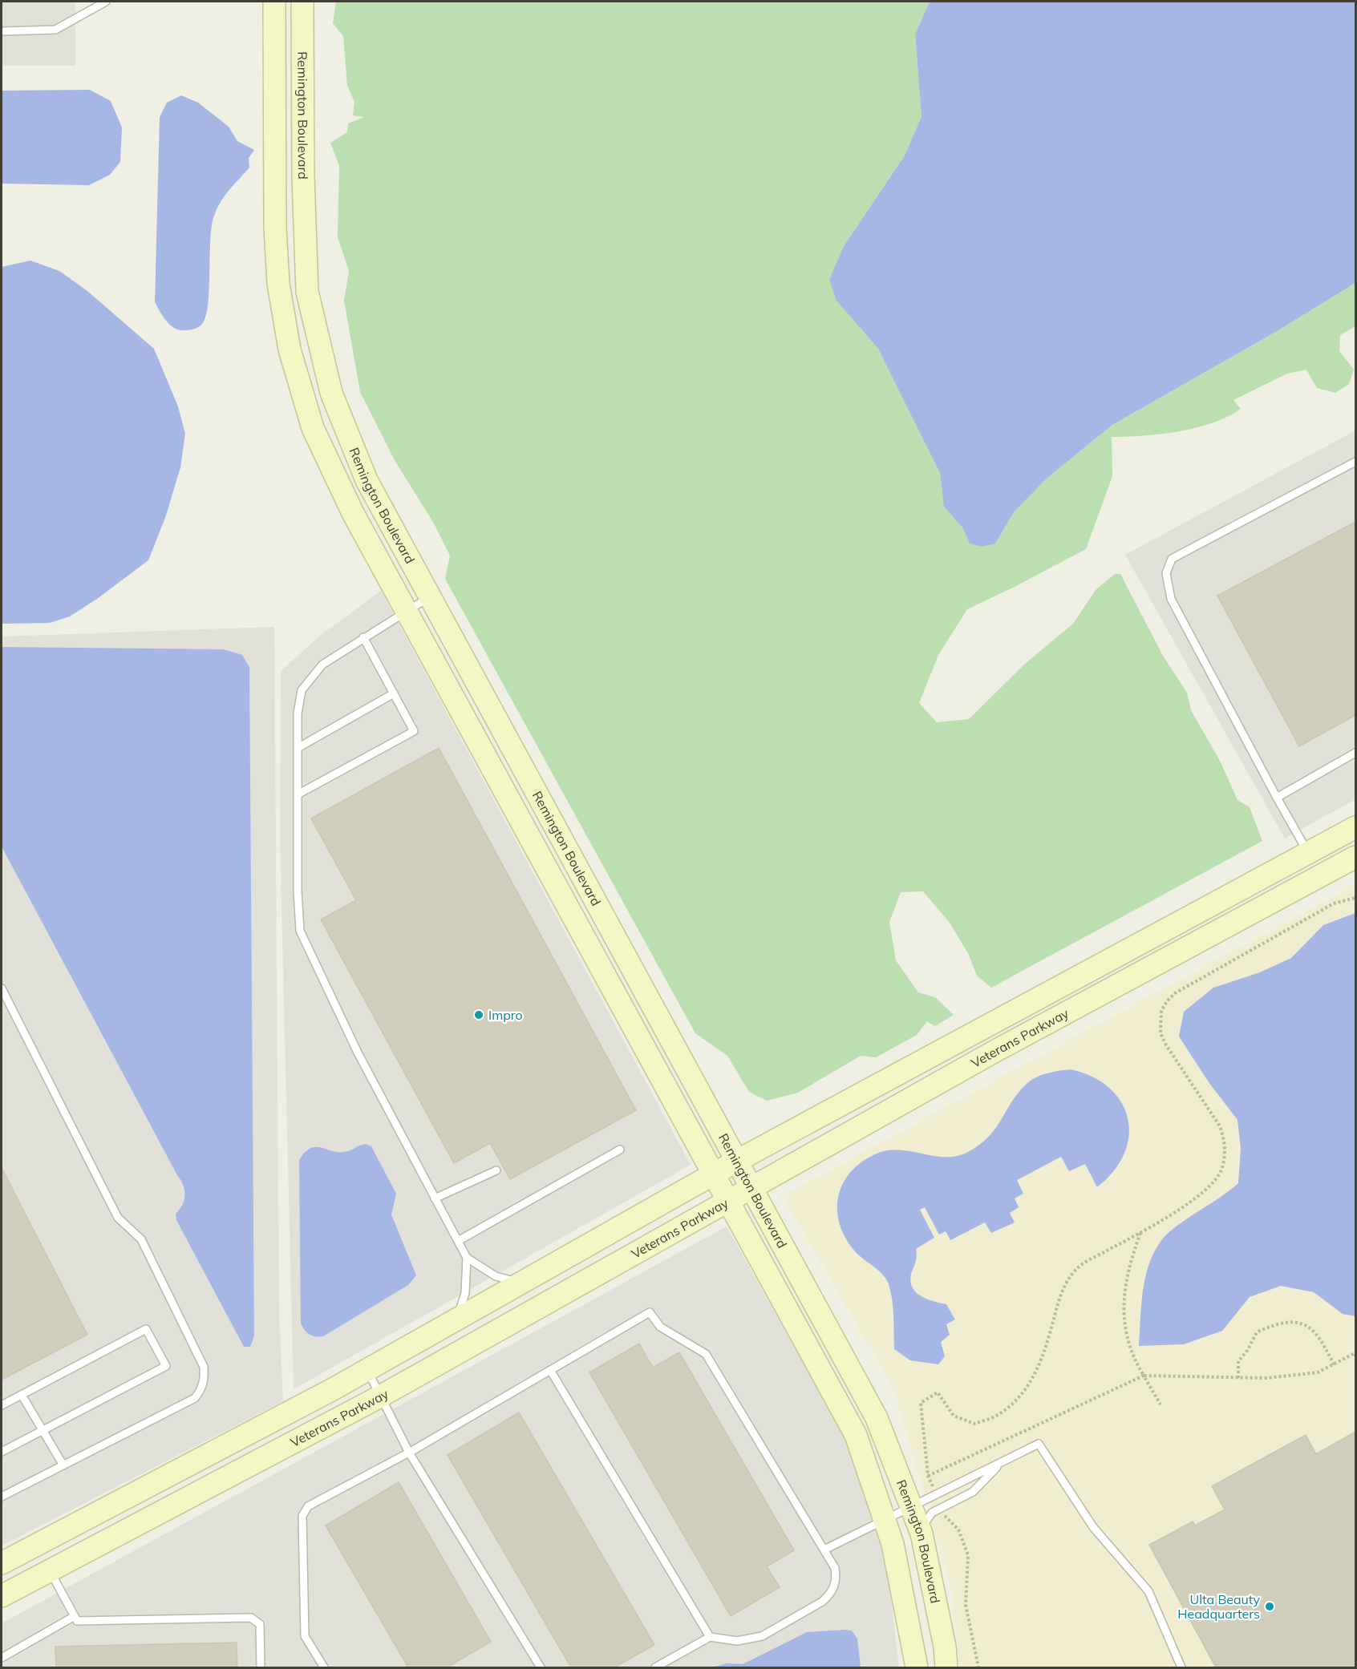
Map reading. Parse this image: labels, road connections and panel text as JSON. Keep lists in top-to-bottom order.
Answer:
{
  "streets": {
    "street": ["Remington Boulevard", "Veterans Parkway"]
  },
  "crossings": [
    ["Remington Boulevard", "Veterans Parkway"]
  ],
  "places": ["Impro", "Ulta Beauty Headquarters"]
}
